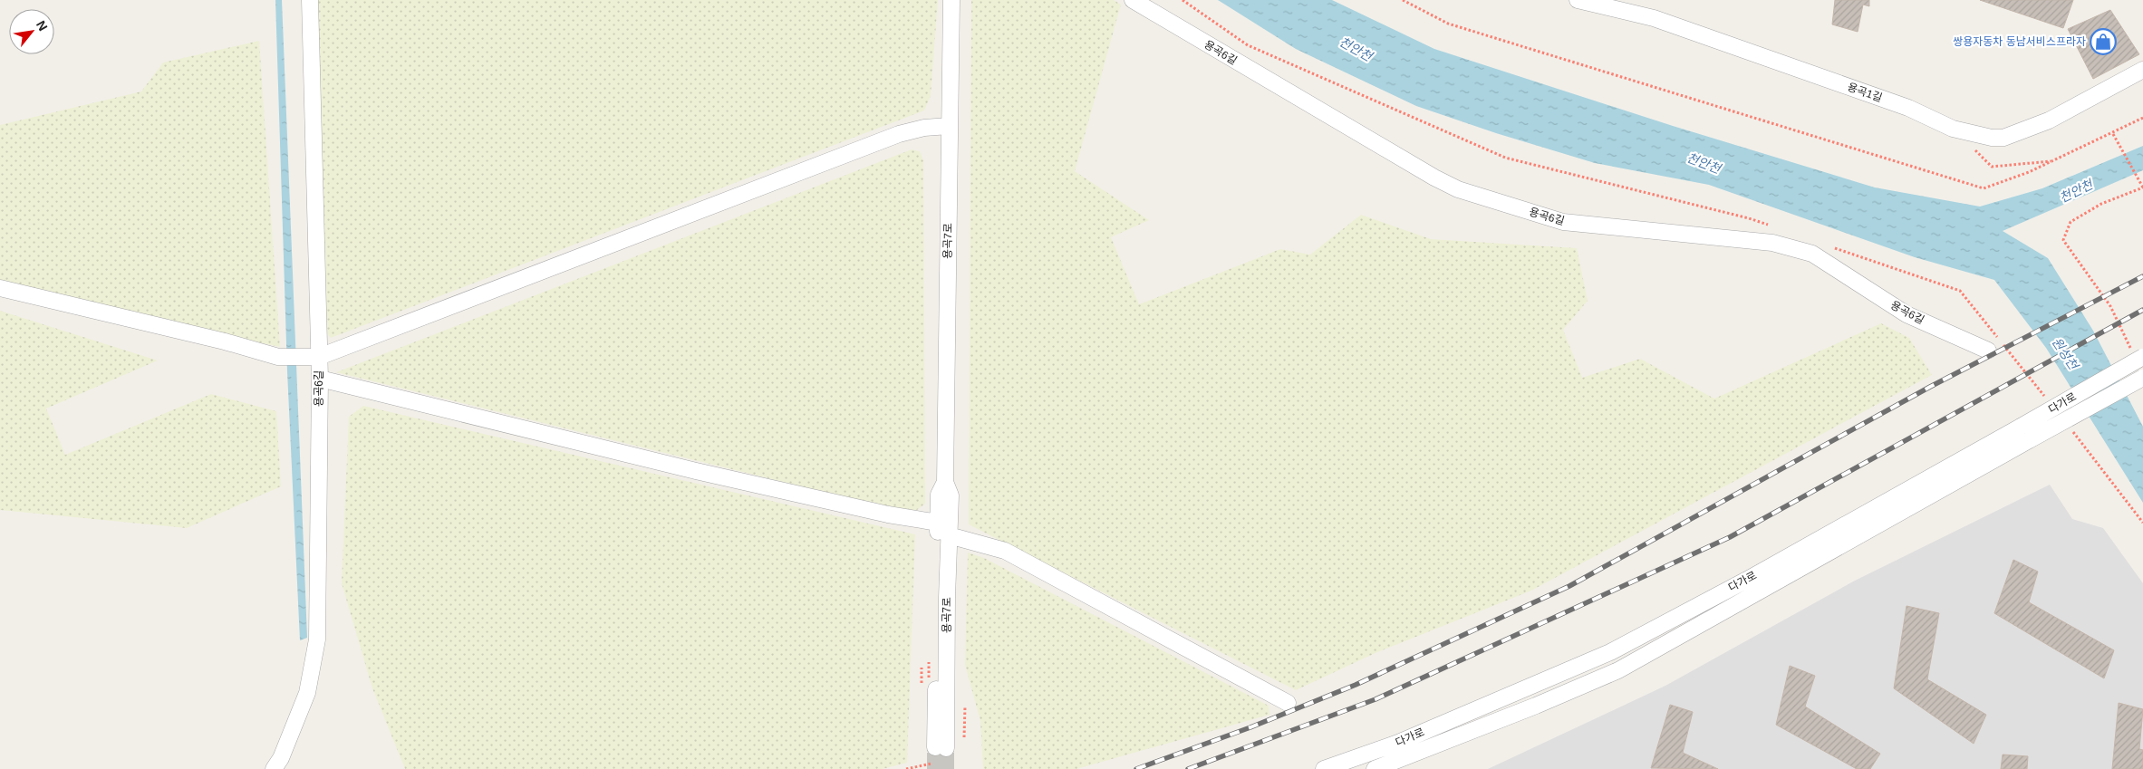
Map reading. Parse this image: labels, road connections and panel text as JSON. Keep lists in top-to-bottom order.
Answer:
{
  "streets": {
    "street": [
      "용곡6길",
      "용곡1길",
      "용곡7로",
      "다가로"
    ]
  },
  "water": ["천안천", "원성천"],
  "places": {
    "shop": ["쌍용자동차 동남서비스프라자"]
  },
  "north": "top right"
}
